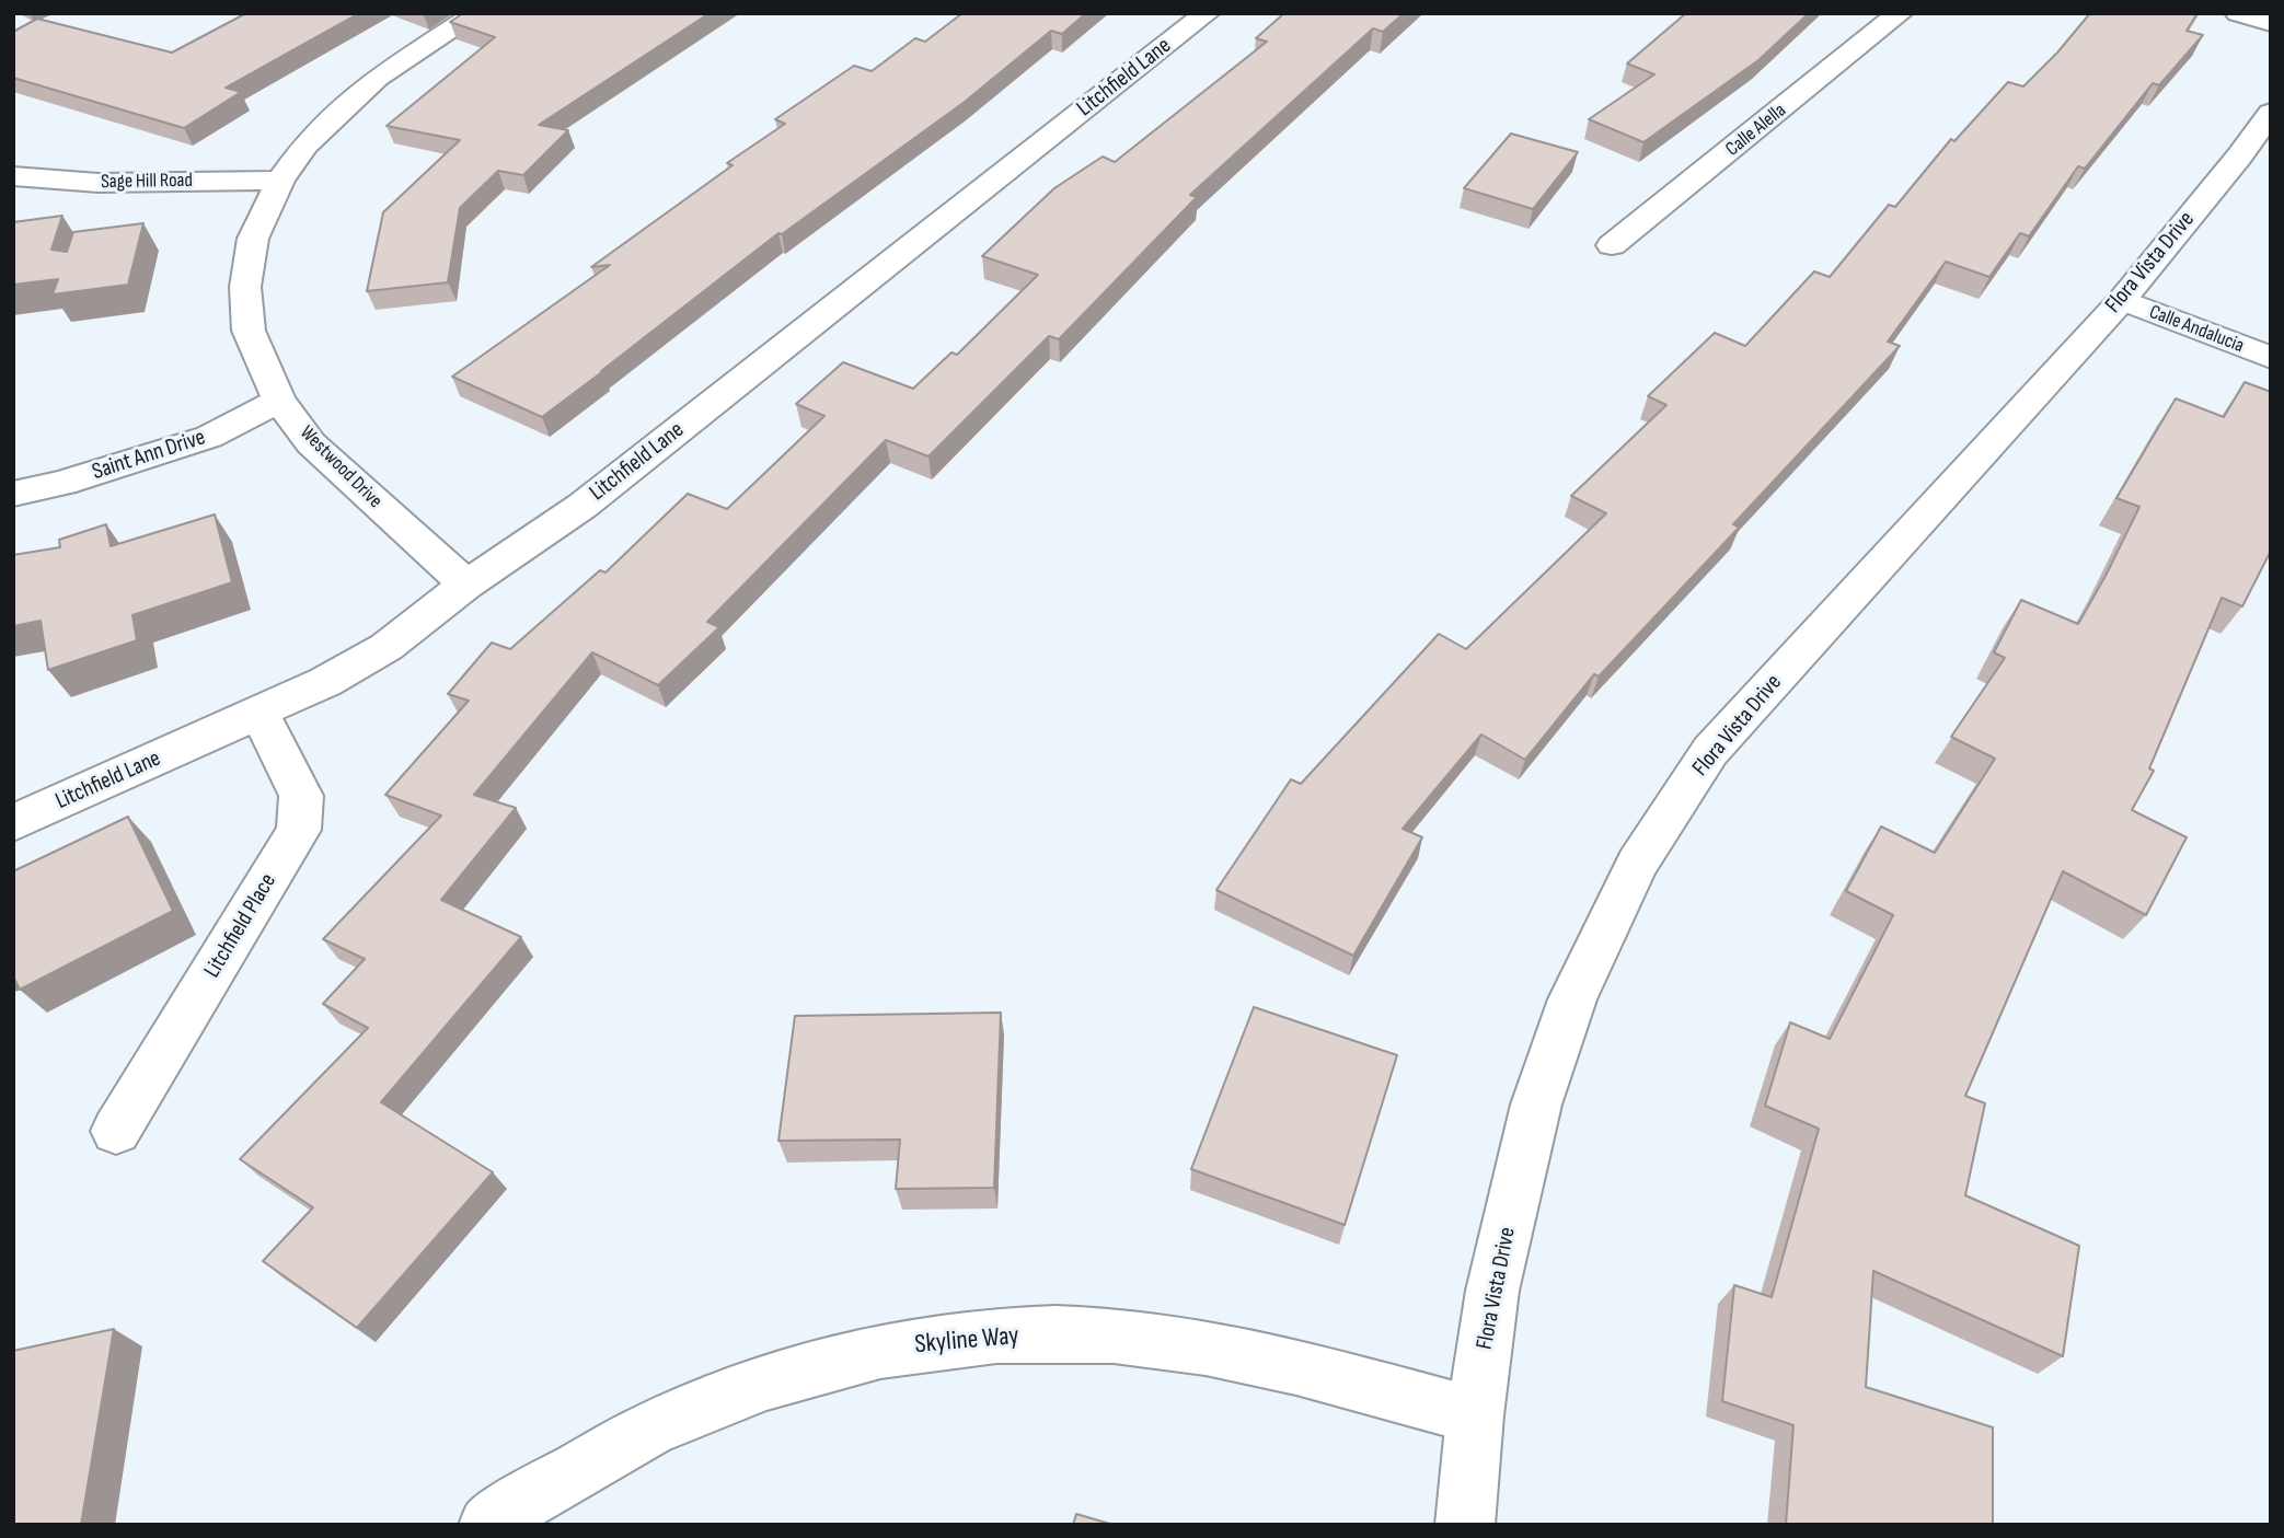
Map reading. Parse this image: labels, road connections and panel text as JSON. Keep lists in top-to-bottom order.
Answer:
{
  "streets": {
    "street": [
      "Litchfield Lane",
      "Calle Alella",
      "Sage Hill Road",
      "Flora Vista Drive",
      "Calle Andalucia",
      "Saint Ann Drive",
      "Westwood Drive",
      "Litchfield Place",
      "Skyline Way"
    ]
  },
  "crossings": [
    ["Litchfield Lane", "Westwood Drive"],
    ["Litchfield Lane", "Litchfield Place"],
    ["Sage Hill Road", "Westwood Drive"],
    ["Flora Vista Drive", "Calle Andalucia"],
    ["Flora Vista Drive", "Skyline Way"],
    ["Saint Ann Drive", "Westwood Drive"]
  ]
}
